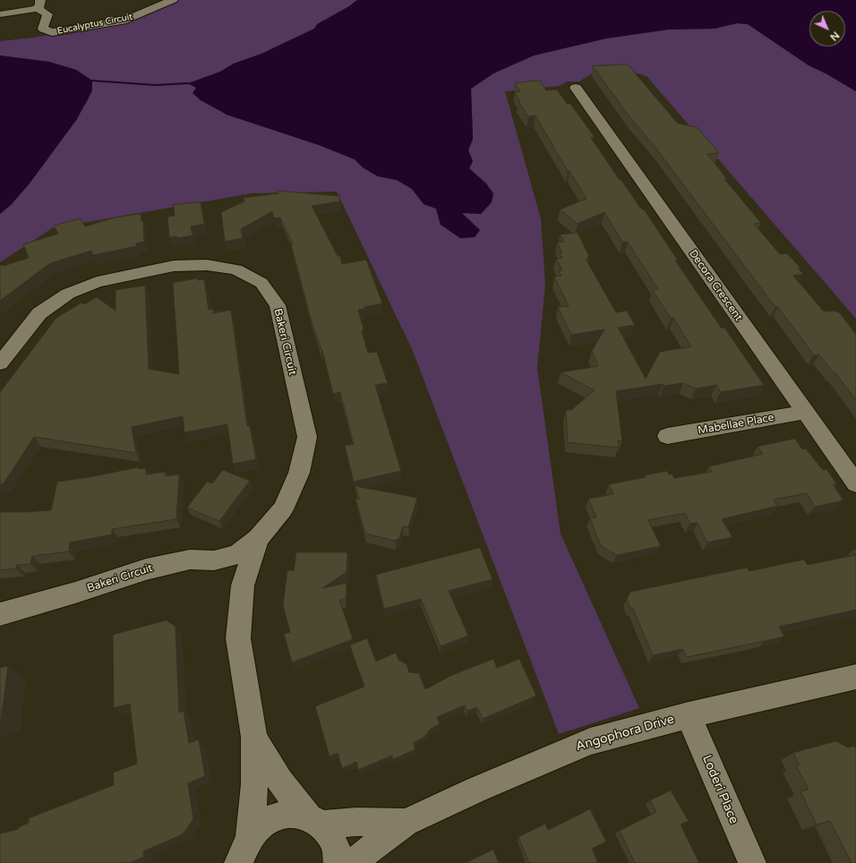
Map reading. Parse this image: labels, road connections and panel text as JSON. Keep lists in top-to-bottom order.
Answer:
{
  "streets": {
    "street": [
      "Eucalyptus Circuit",
      "Decora Crescent",
      "Bakeri Circuit",
      "Mabellae Place",
      "Angophora Drive",
      "Loderi Place"
    ]
  },
  "crossings": [
    ["Decora Crescent", "Mabellae Place"],
    ["Bakeri Circuit", "Angophora Drive"],
    ["Angophora Drive", "Loderi Place"]
  ],
  "north": "bottom right"
}
